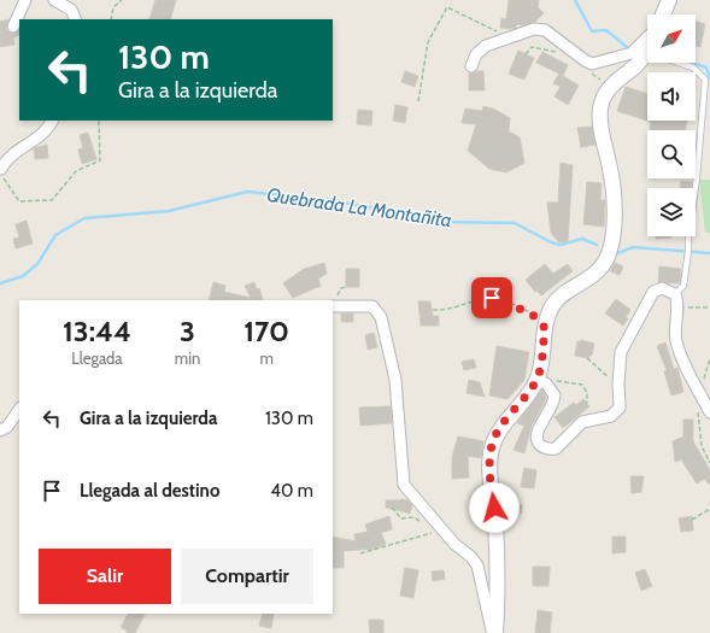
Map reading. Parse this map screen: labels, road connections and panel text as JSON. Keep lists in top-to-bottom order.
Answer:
{
  "water": ["Quebrada La Montañita"],
  "north": "top right",
  "page": {
    "turn": ["130 m", "Gira a la izquierda"],
    "eta": [
      "13:44",
      "Llegada",
      "3",
      "min",
      "170",
      "m"
    ],
    "list": [
      {
        "name": "Gira a la izquierda",
        "value": "130 m"
      },
      {
        "name": "Llegada al destino",
        "value": "40 m"
      }
    ],
    "buttons": ["Salir", "Compartir"]
  }
}
